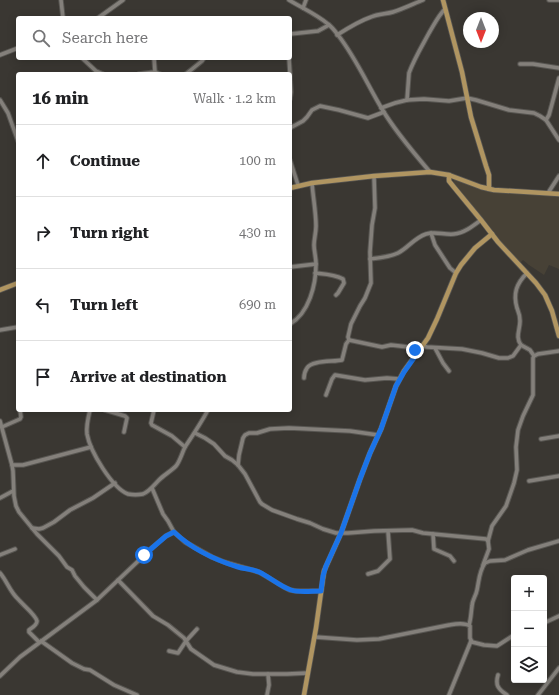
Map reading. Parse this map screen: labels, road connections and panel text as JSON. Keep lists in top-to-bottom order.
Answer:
{
  "north": "bottom",
  "page": {
    "search": "Search here",
    "heading": ["16 min", "Walk · 1.2 km"],
    "list": [
      ["Continue", "100 m"],
      ["Turn right", "430 m"],
      ["Turn left", "690 m"],
      "Arrive at destination"
    ],
    "map_buttons": ["+", "−"]
  }
}
